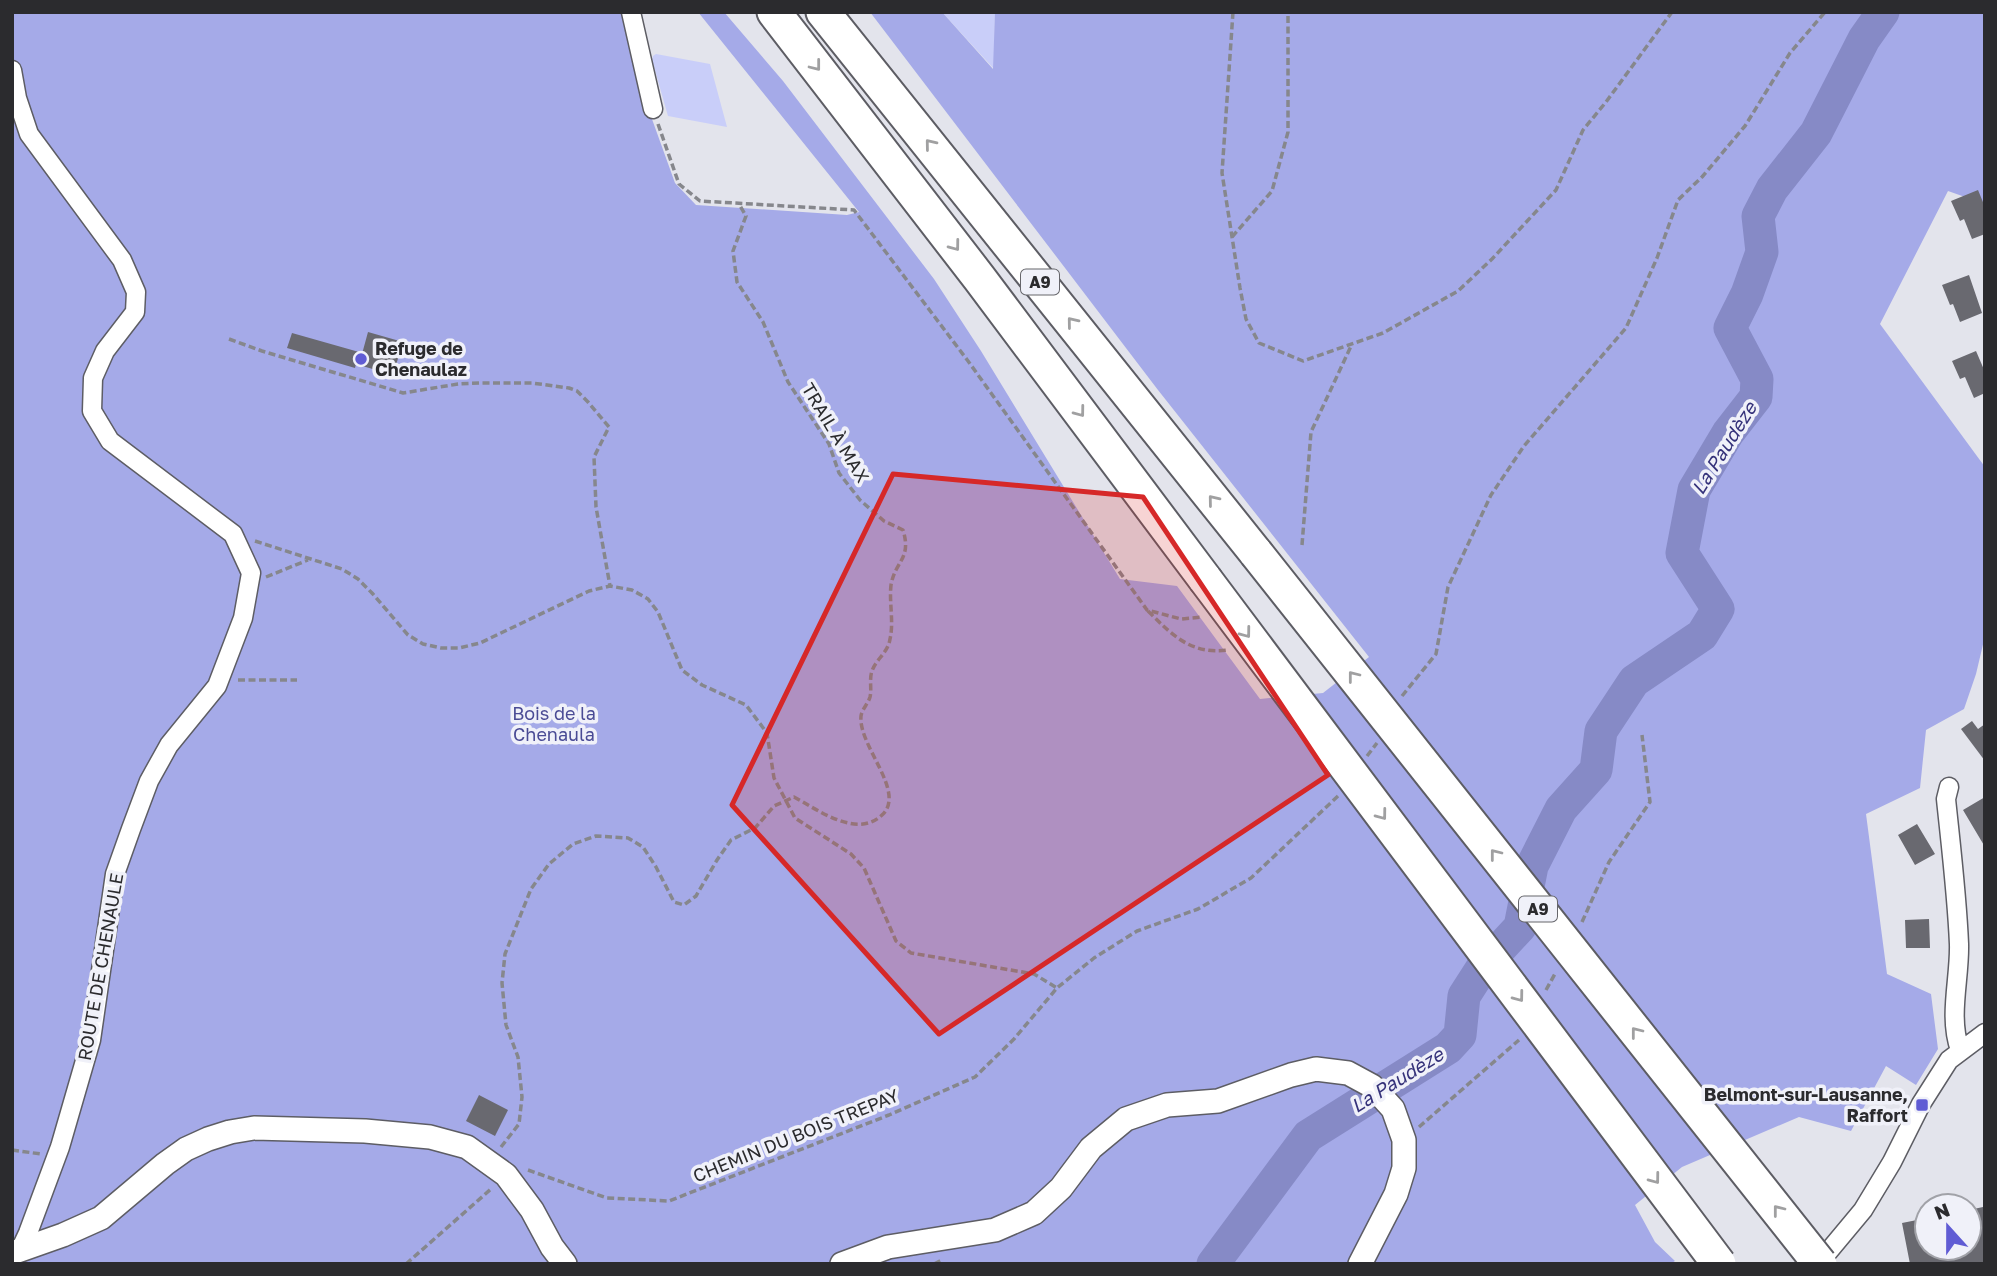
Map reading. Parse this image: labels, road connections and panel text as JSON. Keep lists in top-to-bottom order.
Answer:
{
  "streets": {
    "highway": ["A9"],
    "street": ["ROUTE DE CHENAULE"],
    "path": ["TRAIL À MAX", "CHEMIN DU BOIS TREPAY"]
  },
  "water": ["La Paudèze"],
  "parks": ["Bois de la Chenaula"],
  "places": {
    "other": ["Refuge de Chenaulaz"],
    "transit": ["Belmont-sur-Lausanne, Raffort"]
  },
  "north": "top"
}
